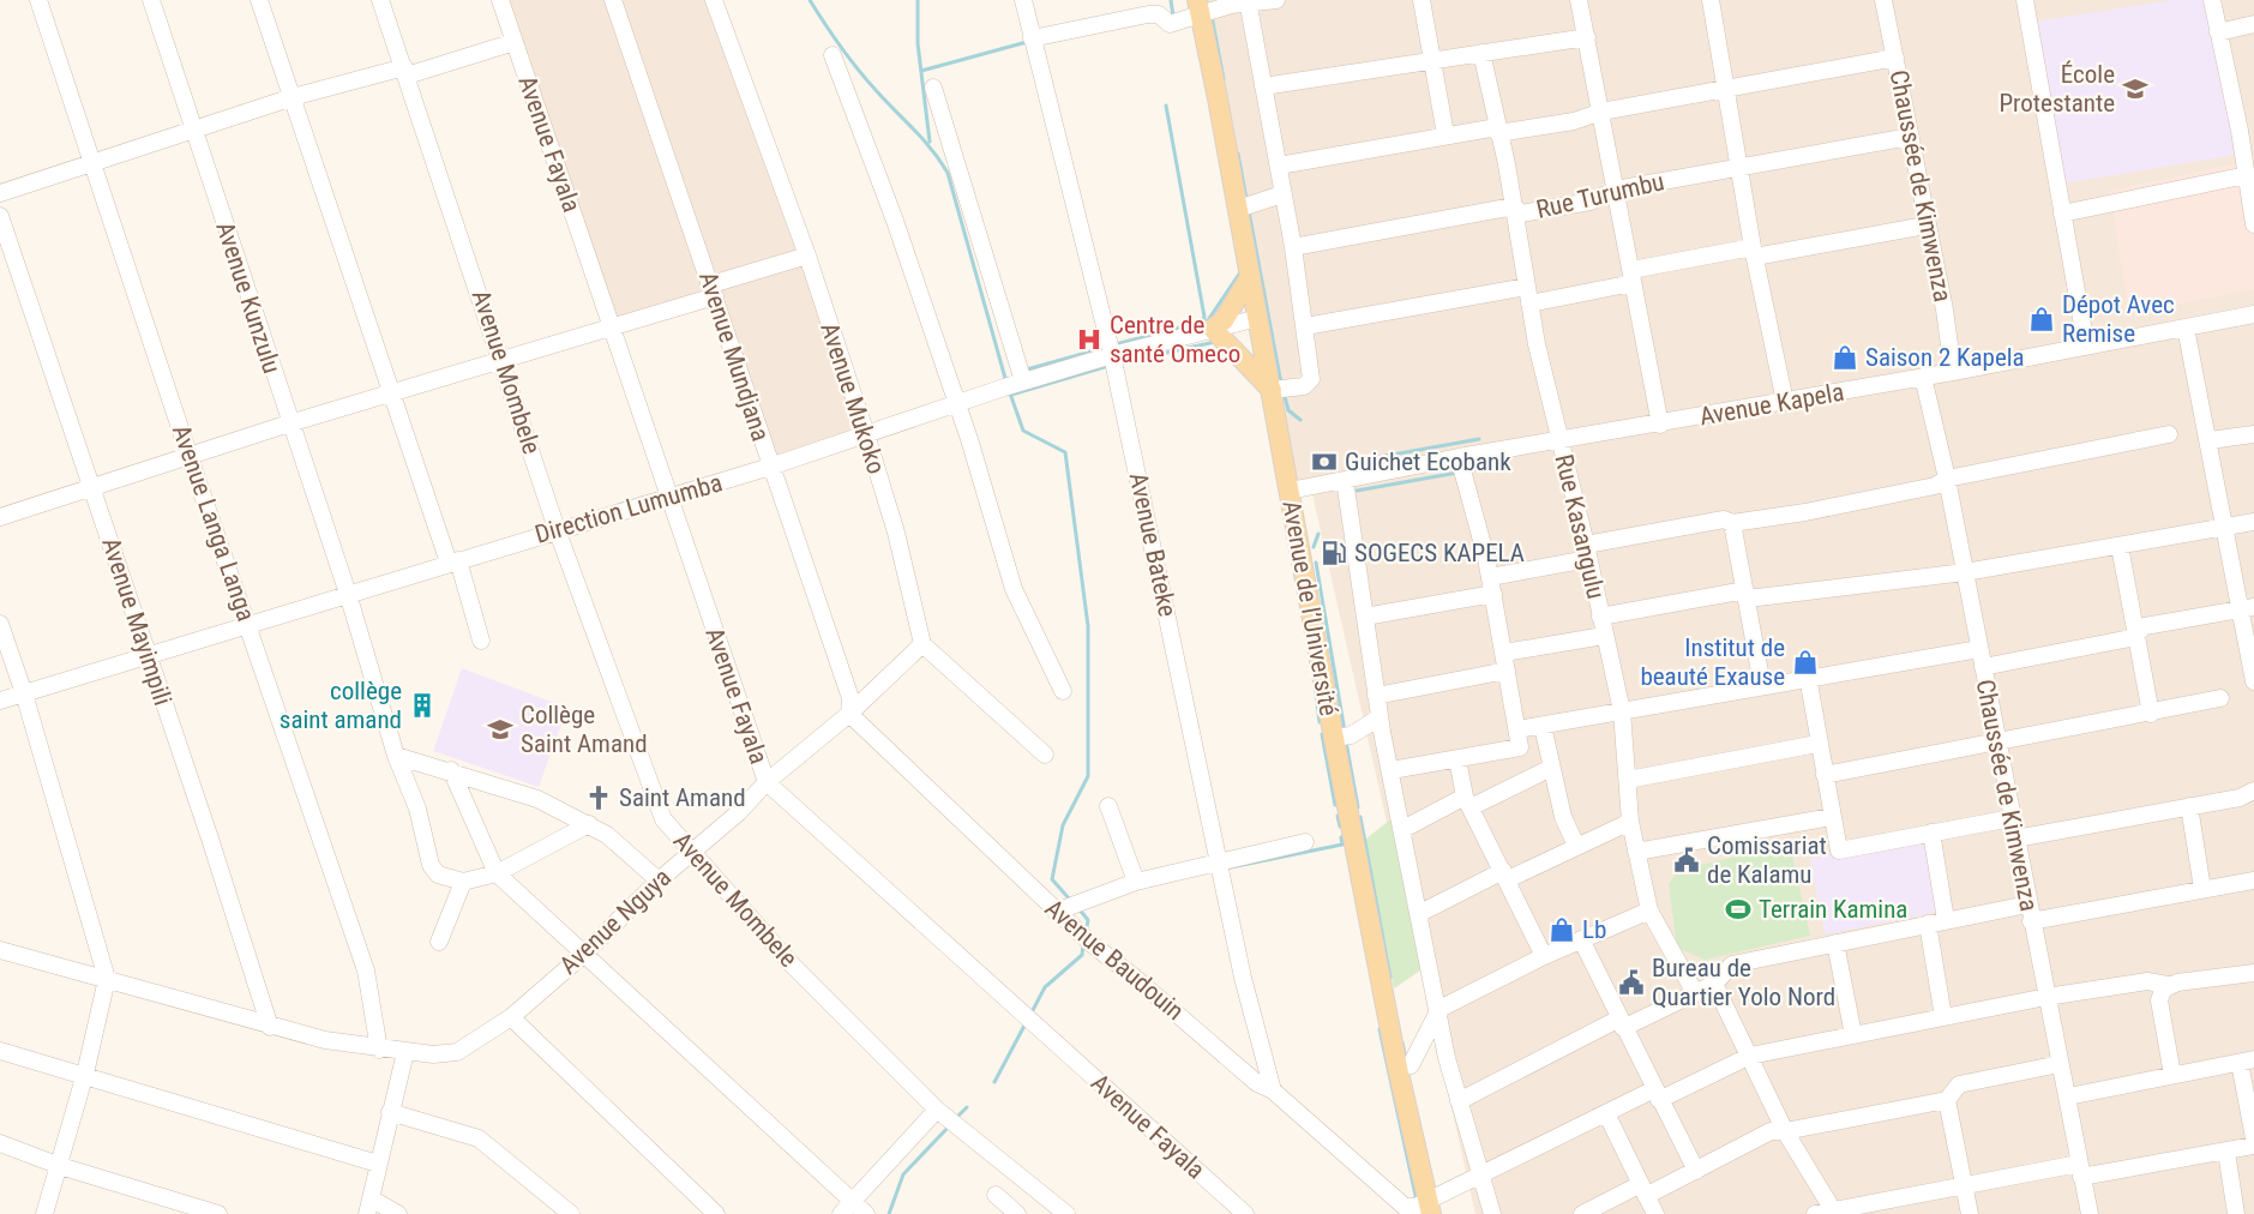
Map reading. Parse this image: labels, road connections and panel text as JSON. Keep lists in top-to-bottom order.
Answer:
{
  "streets": {
    "main road": ["Avenue de l’Université"],
    "street": [
      "Avenue Fayala",
      "Chaussée de Kimwenza",
      "Rue Turumbu",
      "Avenue Kunzulu",
      "Avenue Mundjana",
      "Avenue Mombele",
      "Avenue Mukoko",
      "Avenue Kapela",
      "Direction Lumumba",
      "Avenue Langa Langa",
      "Rue Kasangulu",
      "Avenue Bateke",
      "Avenue Mayimpili",
      "Avenue Nguya",
      "Avenue Baudouin"
    ]
  },
  "crossings": [
    ["Avenue Fayala", "Direction Lumumba"],
    ["Avenue Fayala", "Avenue Nguya"],
    ["Chaussée de Kimwenza", "Rue Turumbu"],
    ["Chaussée de Kimwenza", "Avenue Kapela"],
    ["Rue Turumbu", "Rue Kasangulu"],
    ["Avenue Kunzulu", "Direction Lumumba"],
    ["Avenue Mundjana", "Direction Lumumba"],
    ["Avenue Mundjana", "Avenue Nguya"],
    ["Avenue Mundjana", "Avenue Baudouin"],
    ["Avenue Mombele", "Direction Lumumba"],
    ["Avenue Mombele", "Avenue Nguya"],
    ["Avenue Mukoko", "Direction Lumumba"],
    ["Avenue Mukoko", "Avenue Nguya"],
    ["Avenue Kapela", "Rue Kasangulu"],
    ["Avenue Kapela", "Avenue de l’Université"],
    ["Direction Lumumba", "Avenue Langa Langa"],
    ["Direction Lumumba", "Avenue Bateke"],
    ["Direction Lumumba", "Avenue de l’Université"],
    ["Direction Lumumba", "Avenue Mayimpili"],
    ["Avenue Langa Langa", "Avenue Nguya"],
    ["Avenue Bateke", "Avenue Baudouin"],
    ["Avenue de l’Université", "Avenue Baudouin"],
    ["Avenue Mayimpili", "Avenue Nguya"],
    ["Avenue Nguya", "Avenue Baudouin"]
  ],
  "places": {
    "school or university": ["École Protestante", "Collège Saint Amand"],
    "shop": [
      "Dépot Avec Remise",
      "Saison 2 Kapela",
      "Institut de beauté Exause",
      "Lb"
    ],
    "hospital": ["Centre de santé Omeco"],
    "bank": ["Guichet Ecobank"],
    "fuel station": ["SOGECS KAPELA"],
    "building": ["collège saint amand"],
    "church": ["Saint Amand"],
    "public building": ["Comissariat de Kalamu", "Bureau de Quartier Yolo Nord"],
    "sports": ["Terrain Kamina"]
  }
}
